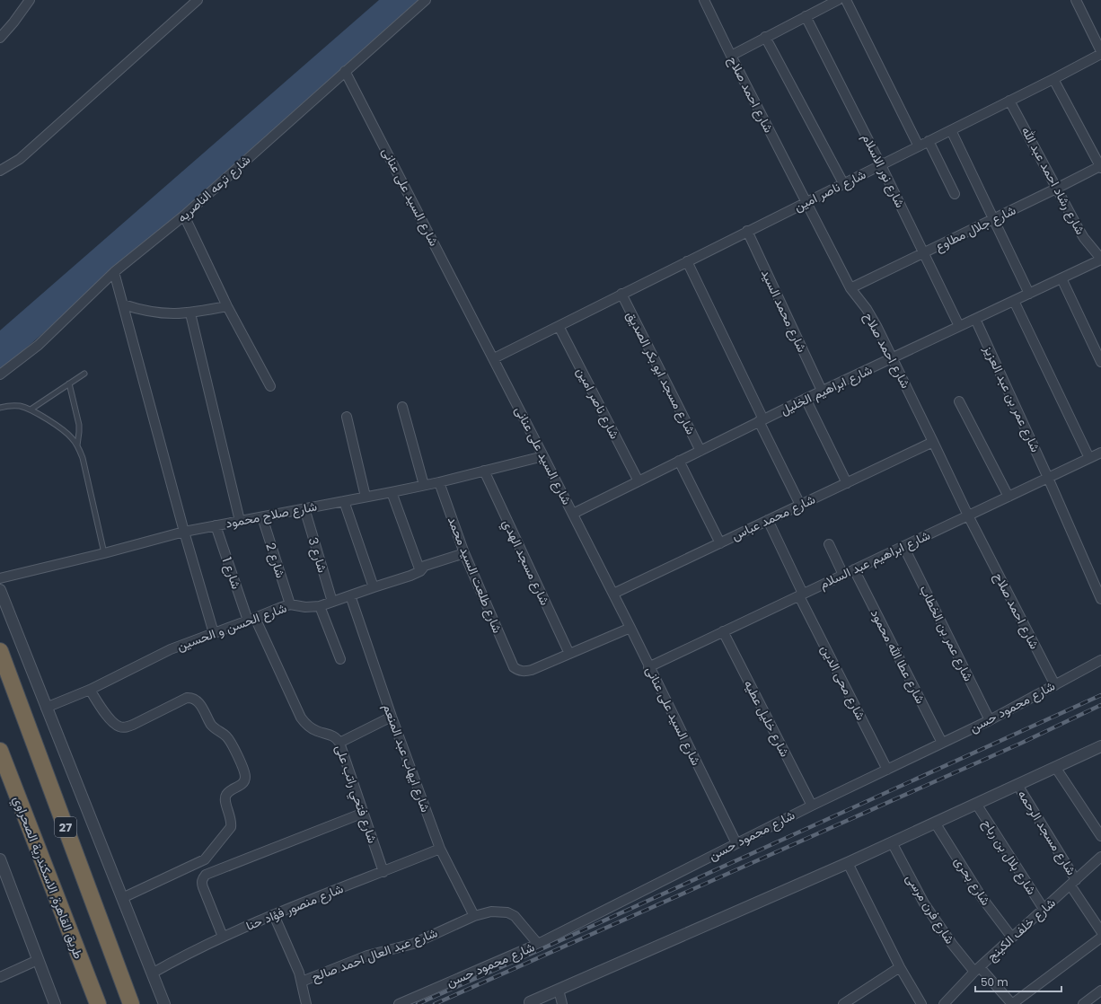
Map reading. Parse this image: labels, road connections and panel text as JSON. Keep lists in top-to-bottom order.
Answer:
{
  "streets": {
    "highway": ["27", "طريق القاهرة, الاسكندرية الصحراوي"],
    "street": [
      "شارع احمد صلاح",
      "شارع نور الاسلام",
      "شارع رشاد احمد عبد الله",
      "شارع ترعه الناصريه",
      "شارع ناصر امين",
      "شارع السيد على عنانى",
      "شارع جلال مطاوع",
      "شارع محمد السيد",
      "شارع مسجد ابو بكر الصديق",
      "شارع ابراهيم الخليل",
      "شارع عمر بن عبد العزيز",
      "شارع صلاح محمود",
      "شارع محمد عباس",
      "شارع 3",
      "شارع ابراهيم عبد السلام",
      "شارع 2",
      "شارع مسجد الهدي",
      "شارع 1",
      "شارع طلعت السيد محمد",
      "شارع الحسن و الحسين",
      "شارع عمر بن الخطاب",
      "شارع عطا الله محمود",
      "شارع محى الدين",
      "شارع محمود حسن",
      "شارع خليل عطيه",
      "شارع ايهاب عبد المنعم",
      "شارع فتحي راتب على",
      "شارع مسجد الرحمه",
      "شارع بلال بن رباح",
      "شارع بحرى",
      "شارع منصور فؤاد حنا",
      "شارع فرن مرسى",
      "شارع خلف الكينج",
      "شارع عبد العال احمد صالح"
    ]
  },
  "crossings": [
    ["شارع احمد صلاح", "شارع ناصر امين"],
    ["شارع احمد صلاح", "شارع جلال مطاوع"],
    ["شارع احمد صلاح", "شارع ابراهيم الخليل"],
    ["شارع احمد صلاح", "شارع محمد عباس"],
    ["شارع احمد صلاح", "شارع ابراهيم عبد السلام"],
    ["شارع احمد صلاح", "شارع محمود حسن"],
    ["شارع نور الاسلام", "شارع ناصر امين"],
    ["شارع نور الاسلام", "شارع جلال مطاوع"],
    ["شارع نور الاسلام", "شارع ابراهيم الخليل"],
    ["شارع رشاد احمد عبد الله", "شارع ناصر امين"],
    ["شارع رشاد احمد عبد الله", "شارع جلال مطاوع"],
    ["شارع رشاد احمد عبد الله", "شارع ابراهيم الخليل"],
    ["شارع ترعه الناصريه", "شارع السيد على عنانى"],
    ["شارع ناصر امين", "شارع السيد على عنانى"],
    ["شارع ناصر امين", "شارع محمد السيد"],
    ["شارع ناصر امين", "شارع مسجد ابو بكر الصديق"],
    ["شارع ناصر امين", "شارع ابراهيم الخليل"],
    ["شارع السيد على عنانى", "شارع ابراهيم الخليل"],
    ["شارع السيد على عنانى", "شارع صلاح محمود"],
    ["شارع السيد على عنانى", "شارع محمد عباس"],
    ["شارع السيد على عنانى", "شارع ابراهيم عبد السلام"],
    ["شارع السيد على عنانى", "شارع محمود حسن"],
    ["شارع محمد السيد", "شارع ابراهيم الخليل"],
    ["شارع مسجد ابو بكر الصديق", "شارع ابراهيم الخليل"],
    ["شارع ابراهيم الخليل", "شارع عمر بن عبد العزيز"],
    ["شارع عمر بن عبد العزيز", "شارع ابراهيم عبد السلام"],
    ["شارع صلاح محمود", "شارع 3"],
    ["شارع صلاح محمود", "شارع 2"],
    ["شارع صلاح محمود", "شارع مسجد الهدي"],
    ["شارع صلاح محمود", "شارع 1"],
    ["شارع صلاح محمود", "شارع طلعت السيد محمد"],
    ["شارع محمد عباس", "شارع محى الدين"],
    ["شارع 3", "شارع الحسن و الحسين"],
    ["شارع ابراهيم عبد السلام", "شارع عمر بن الخطاب"],
    ["شارع ابراهيم عبد السلام", "شارع عطا الله محمود"],
    ["شارع ابراهيم عبد السلام", "شارع محى الدين"],
    ["شارع ابراهيم عبد السلام", "شارع خليل عطيه"],
    ["شارع 2", "شارع الحسن و الحسين"],
    ["شارع مسجد الهدي", "شارع طلعت السيد محمد"],
    ["شارع 1", "شارع الحسن و الحسين"],
    ["شارع 1", "شارع فتحي راتب على"],
    ["شارع طلعت السيد محمد", "شارع الحسن و الحسين"],
    ["شارع الحسن و الحسين", "شارع ايهاب عبد المنعم"],
    ["شارع الحسن و الحسين", "شارع فتحي راتب على"],
    ["شارع عمر بن الخطاب", "شارع محمود حسن"],
    ["شارع عطا الله محمود", "شارع محمود حسن"],
    ["شارع محى الدين", "شارع محمود حسن"],
    ["شارع محمود حسن", "شارع خليل عطيه"],
    ["شارع محمود حسن", "شارع عبد العال احمد صالح"],
    ["شارع ايهاب عبد المنعم", "شارع منصور فؤاد حنا"],
    ["شارع ايهاب عبد المنعم", "شارع عبد العال احمد صالح"],
    ["شارع فتحي راتب على", "شارع منصور فؤاد حنا"],
    ["شارع مسجد الرحمه", "شارع خلف الكينج"],
    ["شارع بلال بن رباح", "شارع خلف الكينج"],
    ["شارع بحرى", "شارع خلف الكينج"],
    ["شارع فرن مرسى", "شارع خلف الكينج"]
  ],
  "scale_bar": "50 m"
}
